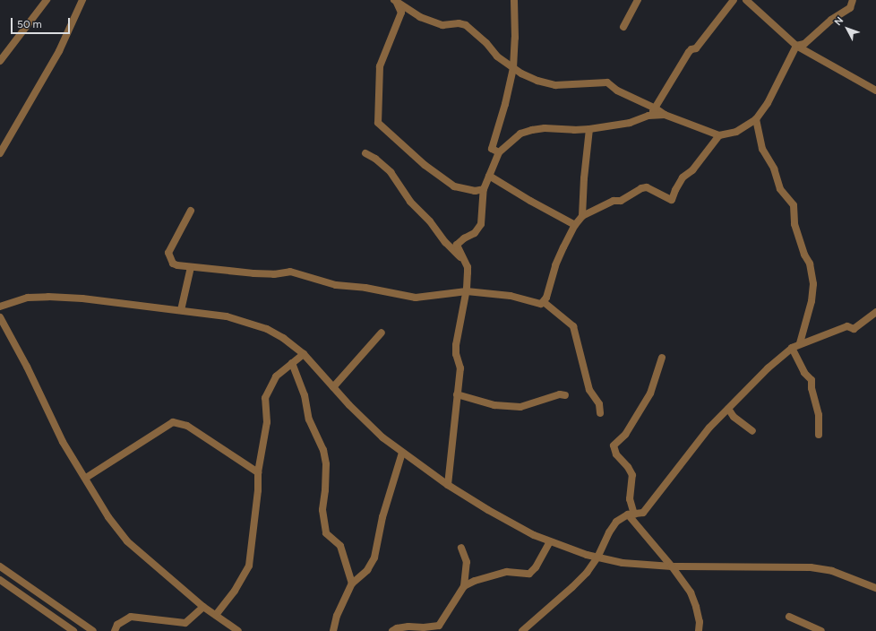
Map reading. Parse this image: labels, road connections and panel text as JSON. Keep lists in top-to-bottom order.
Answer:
{
  "scale_bar": "50 m",
  "north": "top left"
}
